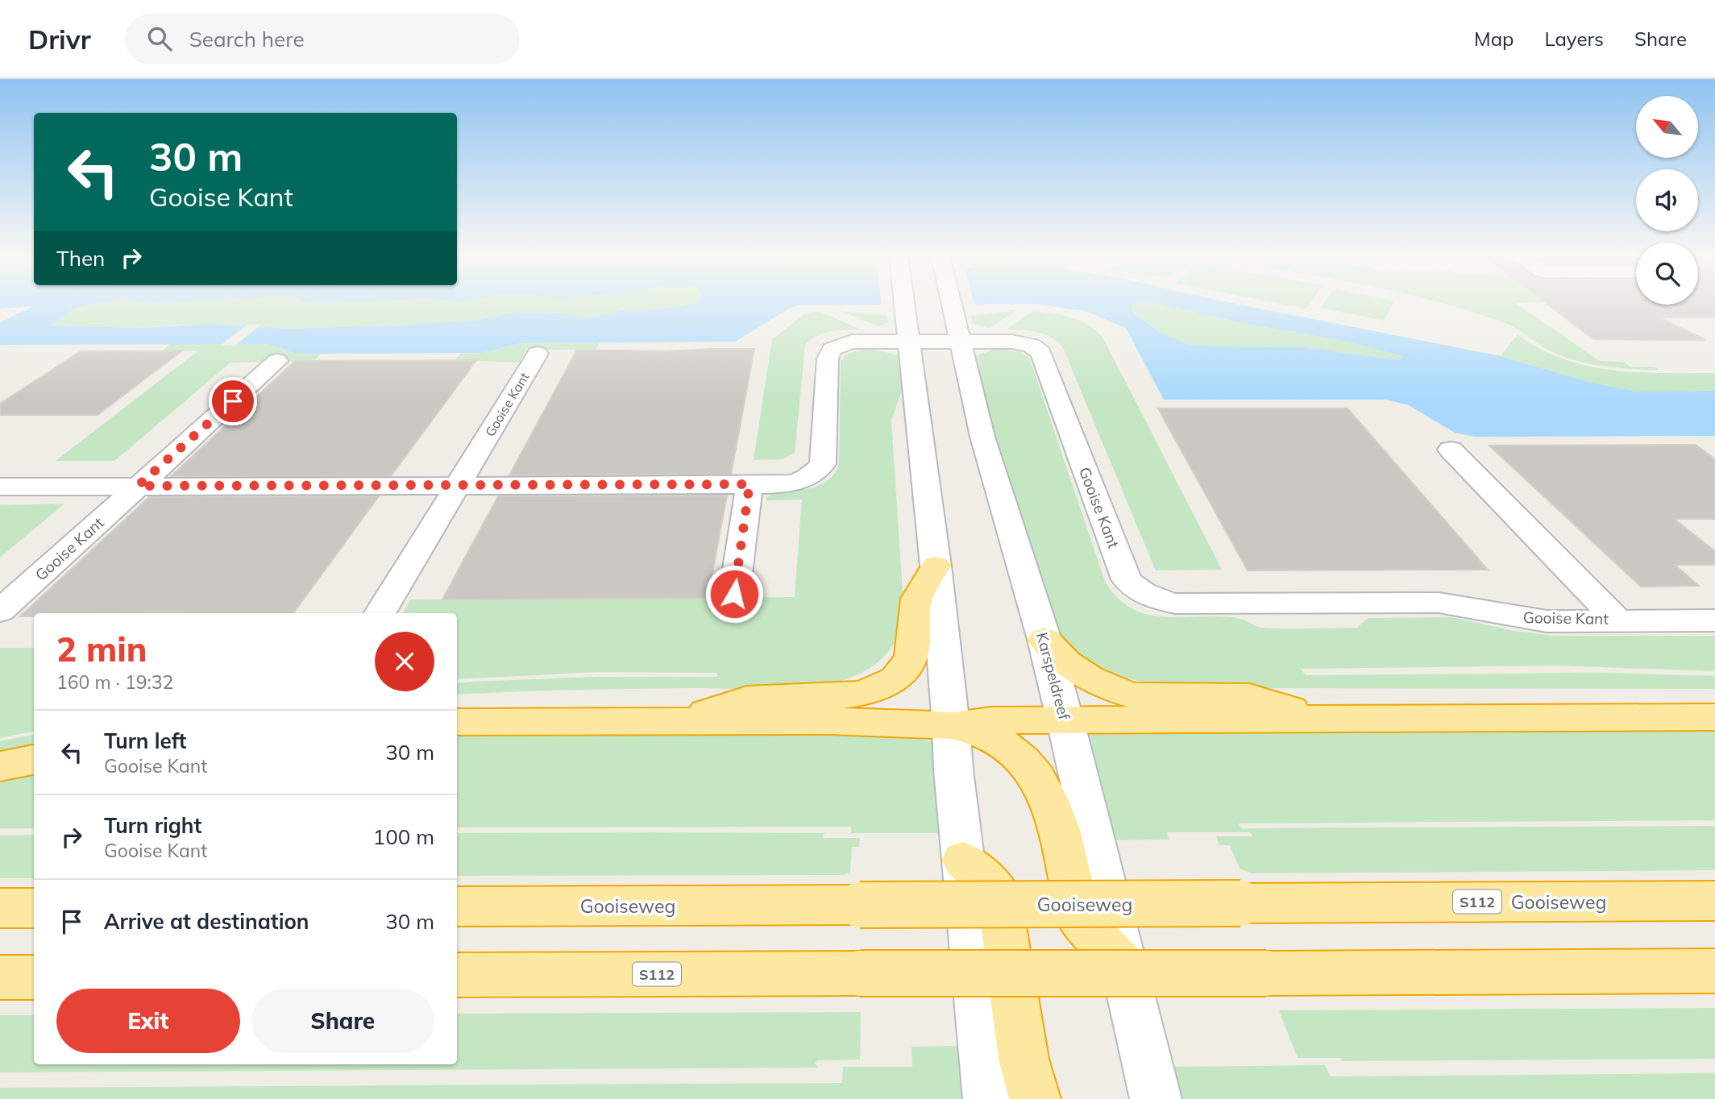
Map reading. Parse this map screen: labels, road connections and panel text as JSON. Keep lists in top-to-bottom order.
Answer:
{
  "streets": {
    "highway": ["S112", "Gooiseweg"],
    "street": ["Gooise Kant", "Karspeldreef"]
  },
  "crossings": [
    ["Gooise Kant", "Karspeldreef"]
  ],
  "north": "top left",
  "page": {
    "header": "Drivr",
    "search": "Search here",
    "nav": ["Map", "Layers", "Share"],
    "turn": ["30 m", "Gooise Kant"],
    "then": "Then",
    "heading": ["2 min", "160 m · 19:32"],
    "list": [
      {
        "name": "Turn left",
        "note": "Gooise Kant",
        "value": "30 m"
      },
      {
        "name": "Turn right",
        "note": "Gooise Kant",
        "value": "100 m"
      },
      {
        "name": "Arrive at destination",
        "value": "30 m"
      }
    ],
    "buttons": ["Exit", "Share"]
  }
}
